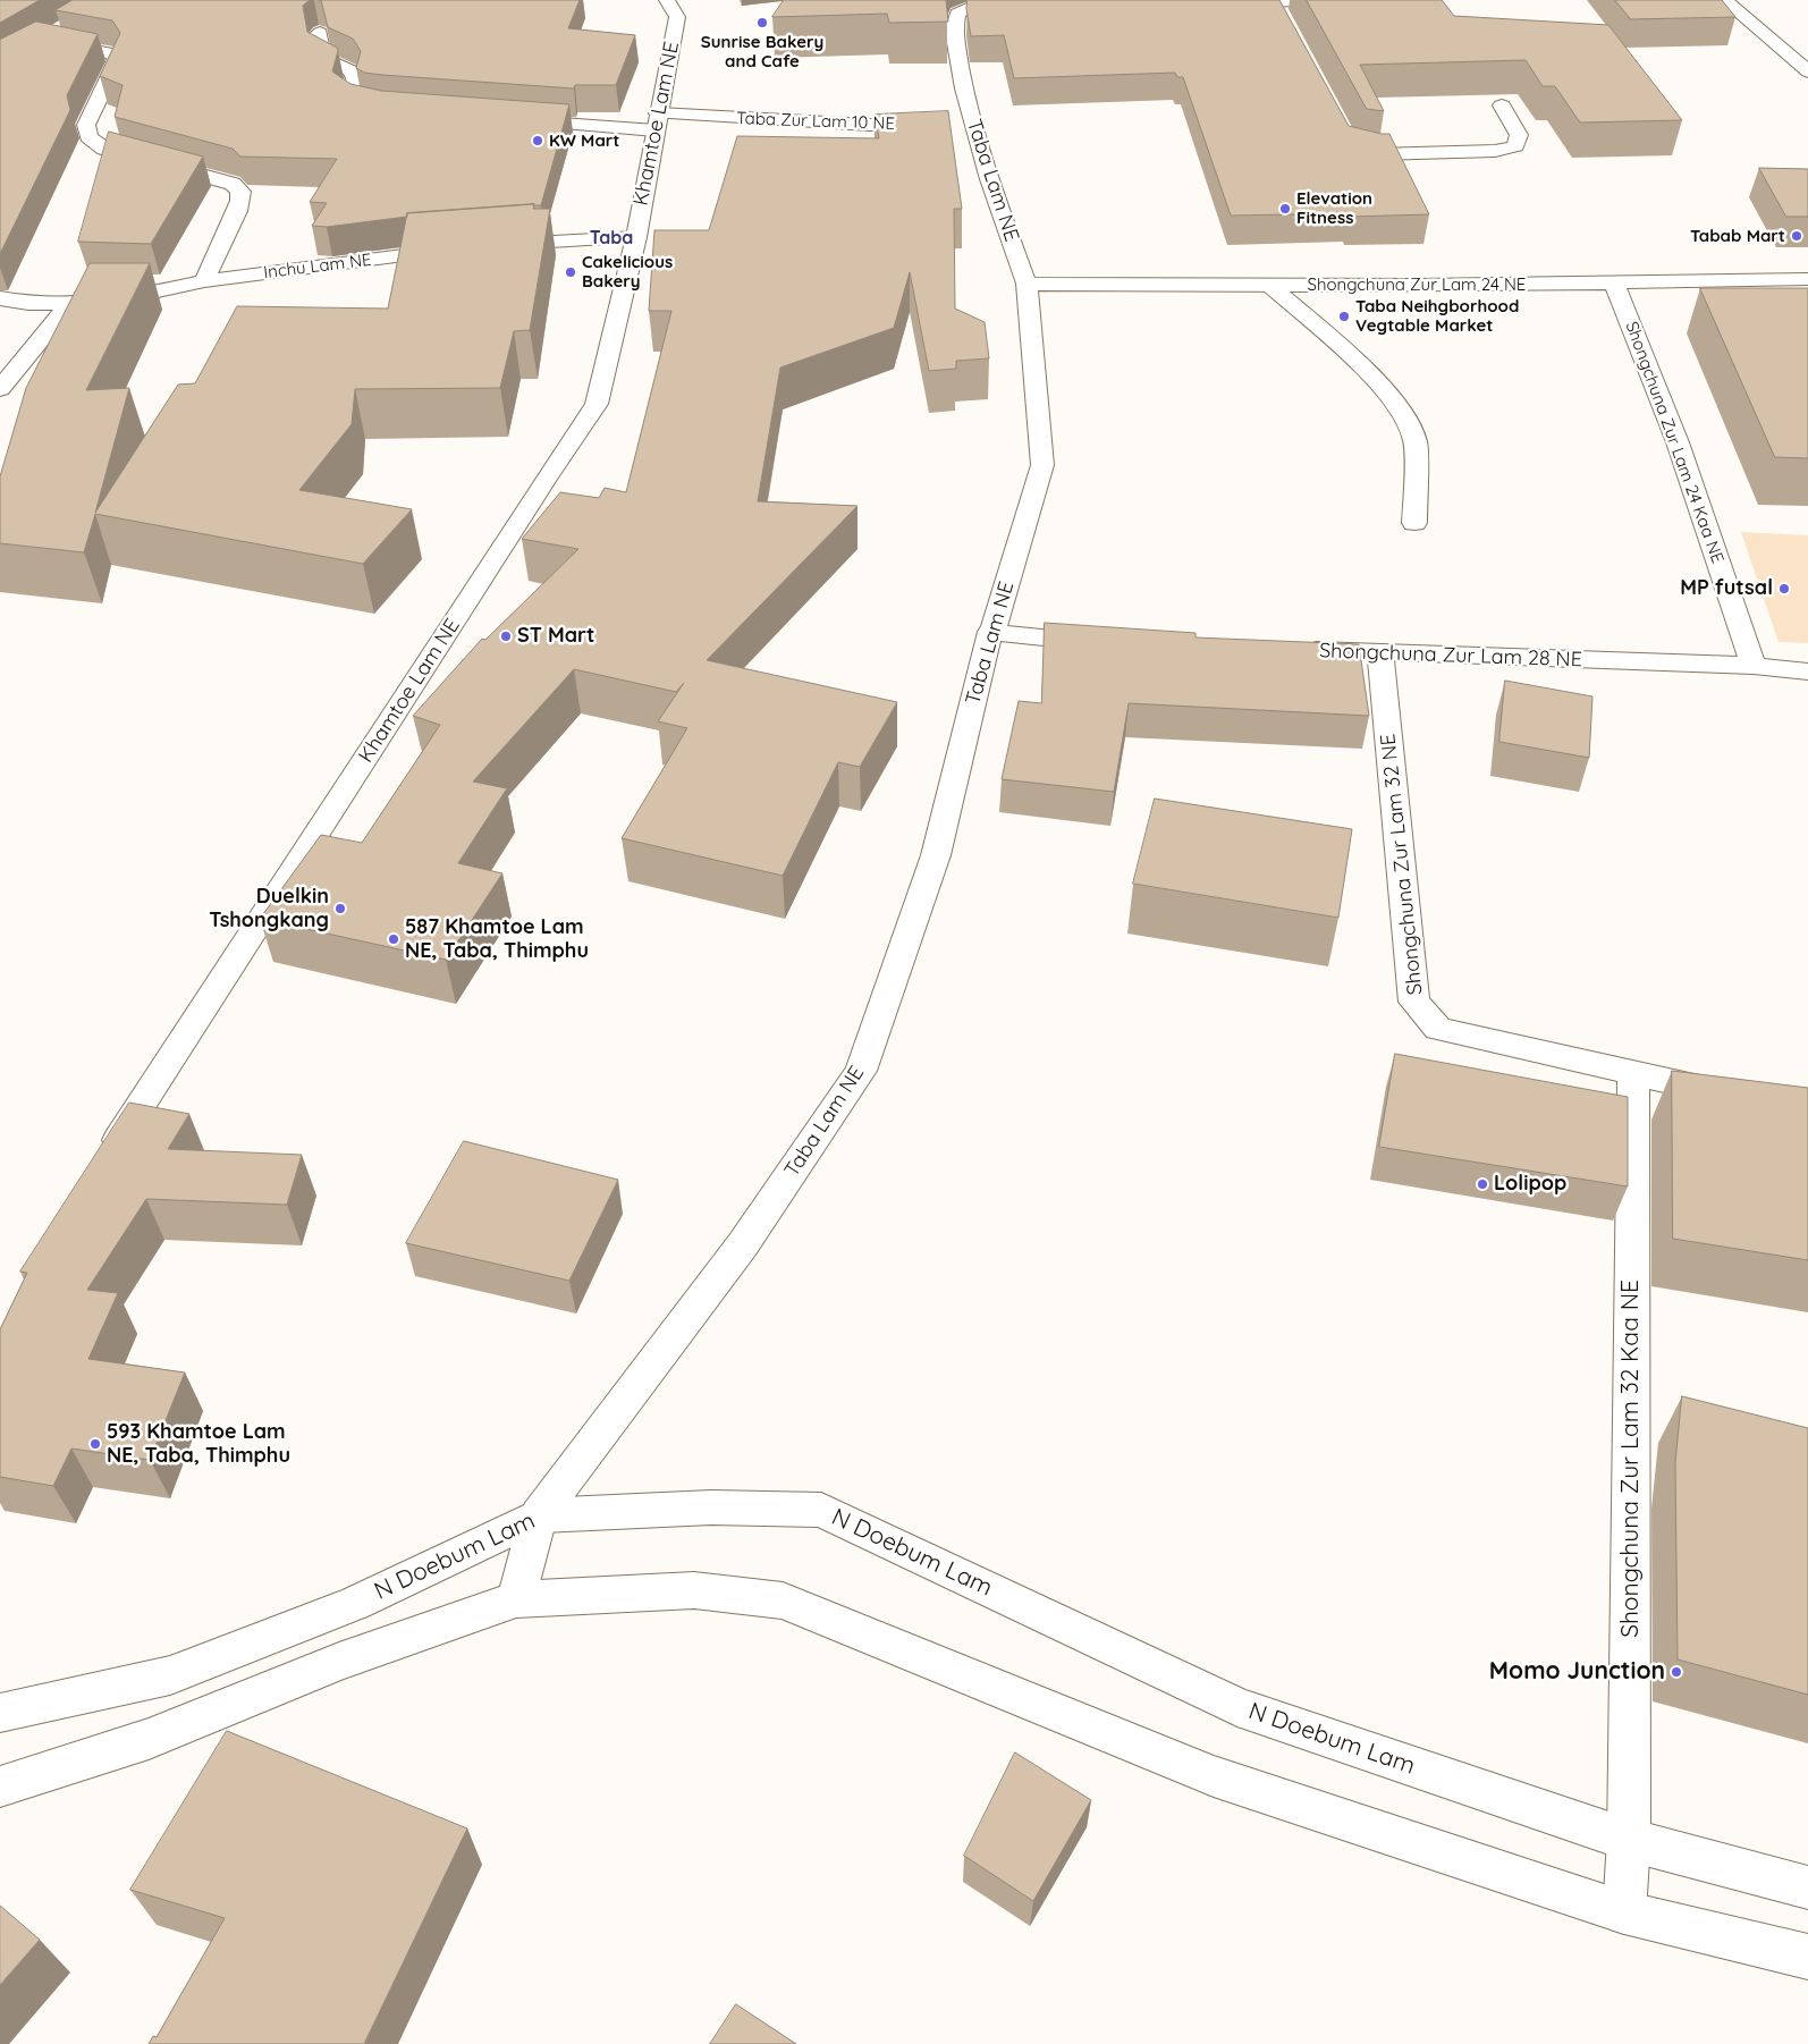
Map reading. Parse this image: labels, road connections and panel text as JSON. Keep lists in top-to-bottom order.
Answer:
{
  "streets": {
    "street": [
      "Taba Zur Lam 10 NE",
      "Khamtoe Lam NE",
      "Taba Lam NE",
      "Inchu Lam NE",
      "Shongchuna Zur Lam 24 NE",
      "Shongchuna Zur Lam 24 Kaa NE",
      "Shongchuna Zur Lam 28 NE",
      "Shongchuna Zur Lam 32 NE",
      "Shongchuna Zur Lam 32 Kaa NE",
      "N Doebum Lam"
    ]
  },
  "crossings": [
    ["Taba Zur Lam 10 NE", "Khamtoe Lam NE"],
    ["Taba Lam NE", "Shongchuna Zur Lam 24 NE"],
    ["Taba Lam NE", "N Doebum Lam"],
    ["Shongchuna Zur Lam 24 NE", "Shongchuna Zur Lam 24 Kaa NE"],
    ["Shongchuna Zur Lam 24 Kaa NE", "Shongchuna Zur Lam 28 NE"],
    ["Shongchuna Zur Lam 28 NE", "Shongchuna Zur Lam 32 NE"],
    ["Shongchuna Zur Lam 32 NE", "Shongchuna Zur Lam 32 Kaa NE"],
    ["Shongchuna Zur Lam 32 Kaa NE", "N Doebum Lam"]
  ],
  "districts": ["Taba"],
  "places": [
    "Sunrise Bakery and Cafe",
    "KW Mart",
    "Elevation Fitness",
    "Tabab Mart",
    "Cakelicious Bakery",
    "Taba Neihgborhood Vegtable Market",
    "MP futsal",
    "ST Mart",
    "Duelkin Tshongkang",
    "587 Khamtoe Lam NE, Taba, Thimphu",
    "Lolipop",
    "593 Khamtoe Lam NE, Taba, Thimphu",
    "Momo Junction"
  ]
}
